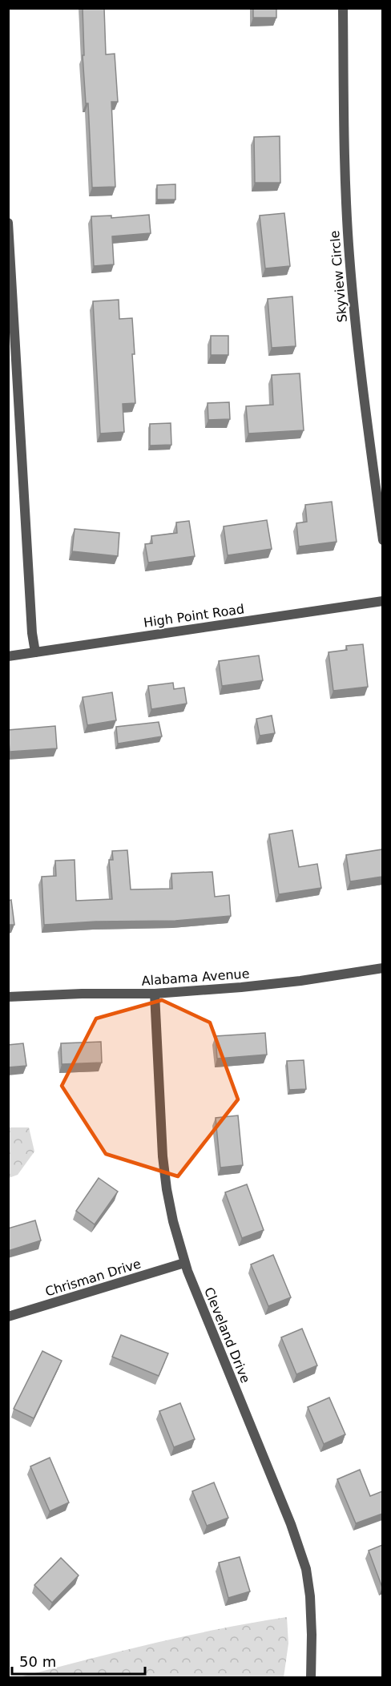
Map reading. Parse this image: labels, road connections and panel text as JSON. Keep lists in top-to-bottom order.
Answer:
{
  "streets": {
    "street": [
      "Skyview Circle",
      "High Point Road",
      "Alabama Avenue",
      "Chrisman Drive",
      "Cleveland Drive"
    ]
  },
  "crossings": [
    ["Alabama Avenue", "Cleveland Drive"],
    ["Chrisman Drive", "Cleveland Drive"]
  ],
  "scale_bar": "50 m"
}
